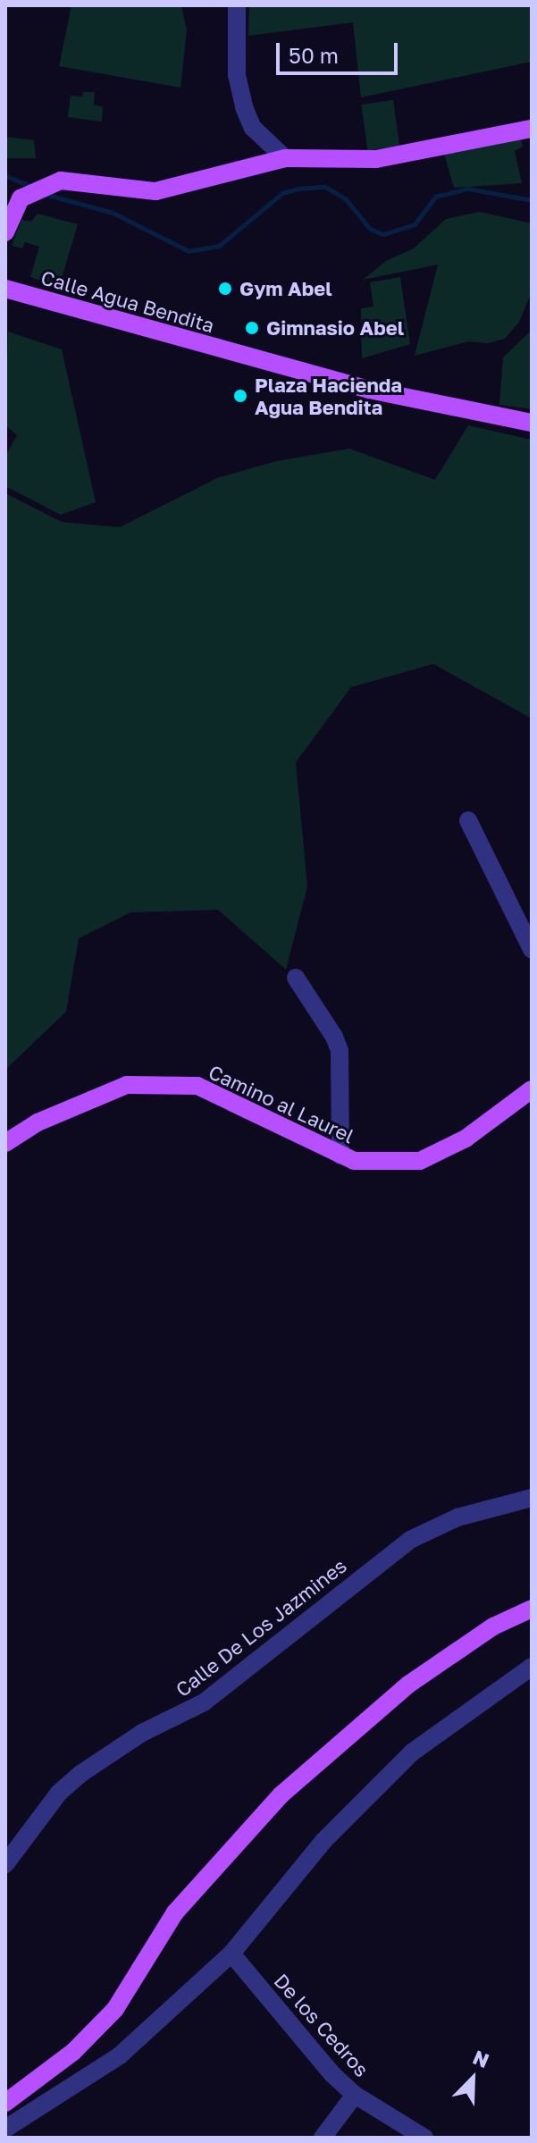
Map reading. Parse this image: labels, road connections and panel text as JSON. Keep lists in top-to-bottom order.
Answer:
{
  "streets": {
    "main road": ["Calle Agua Bendita", "Camino al Laurel"],
    "street": ["Calle De Los Jazmines", "De los Cedros"]
  },
  "places": ["Gym Abel", "Gimnasio Abel", "Plaza Hacienda Agua Bendita"],
  "scale_bar": "50 m",
  "north": "top right"
}
